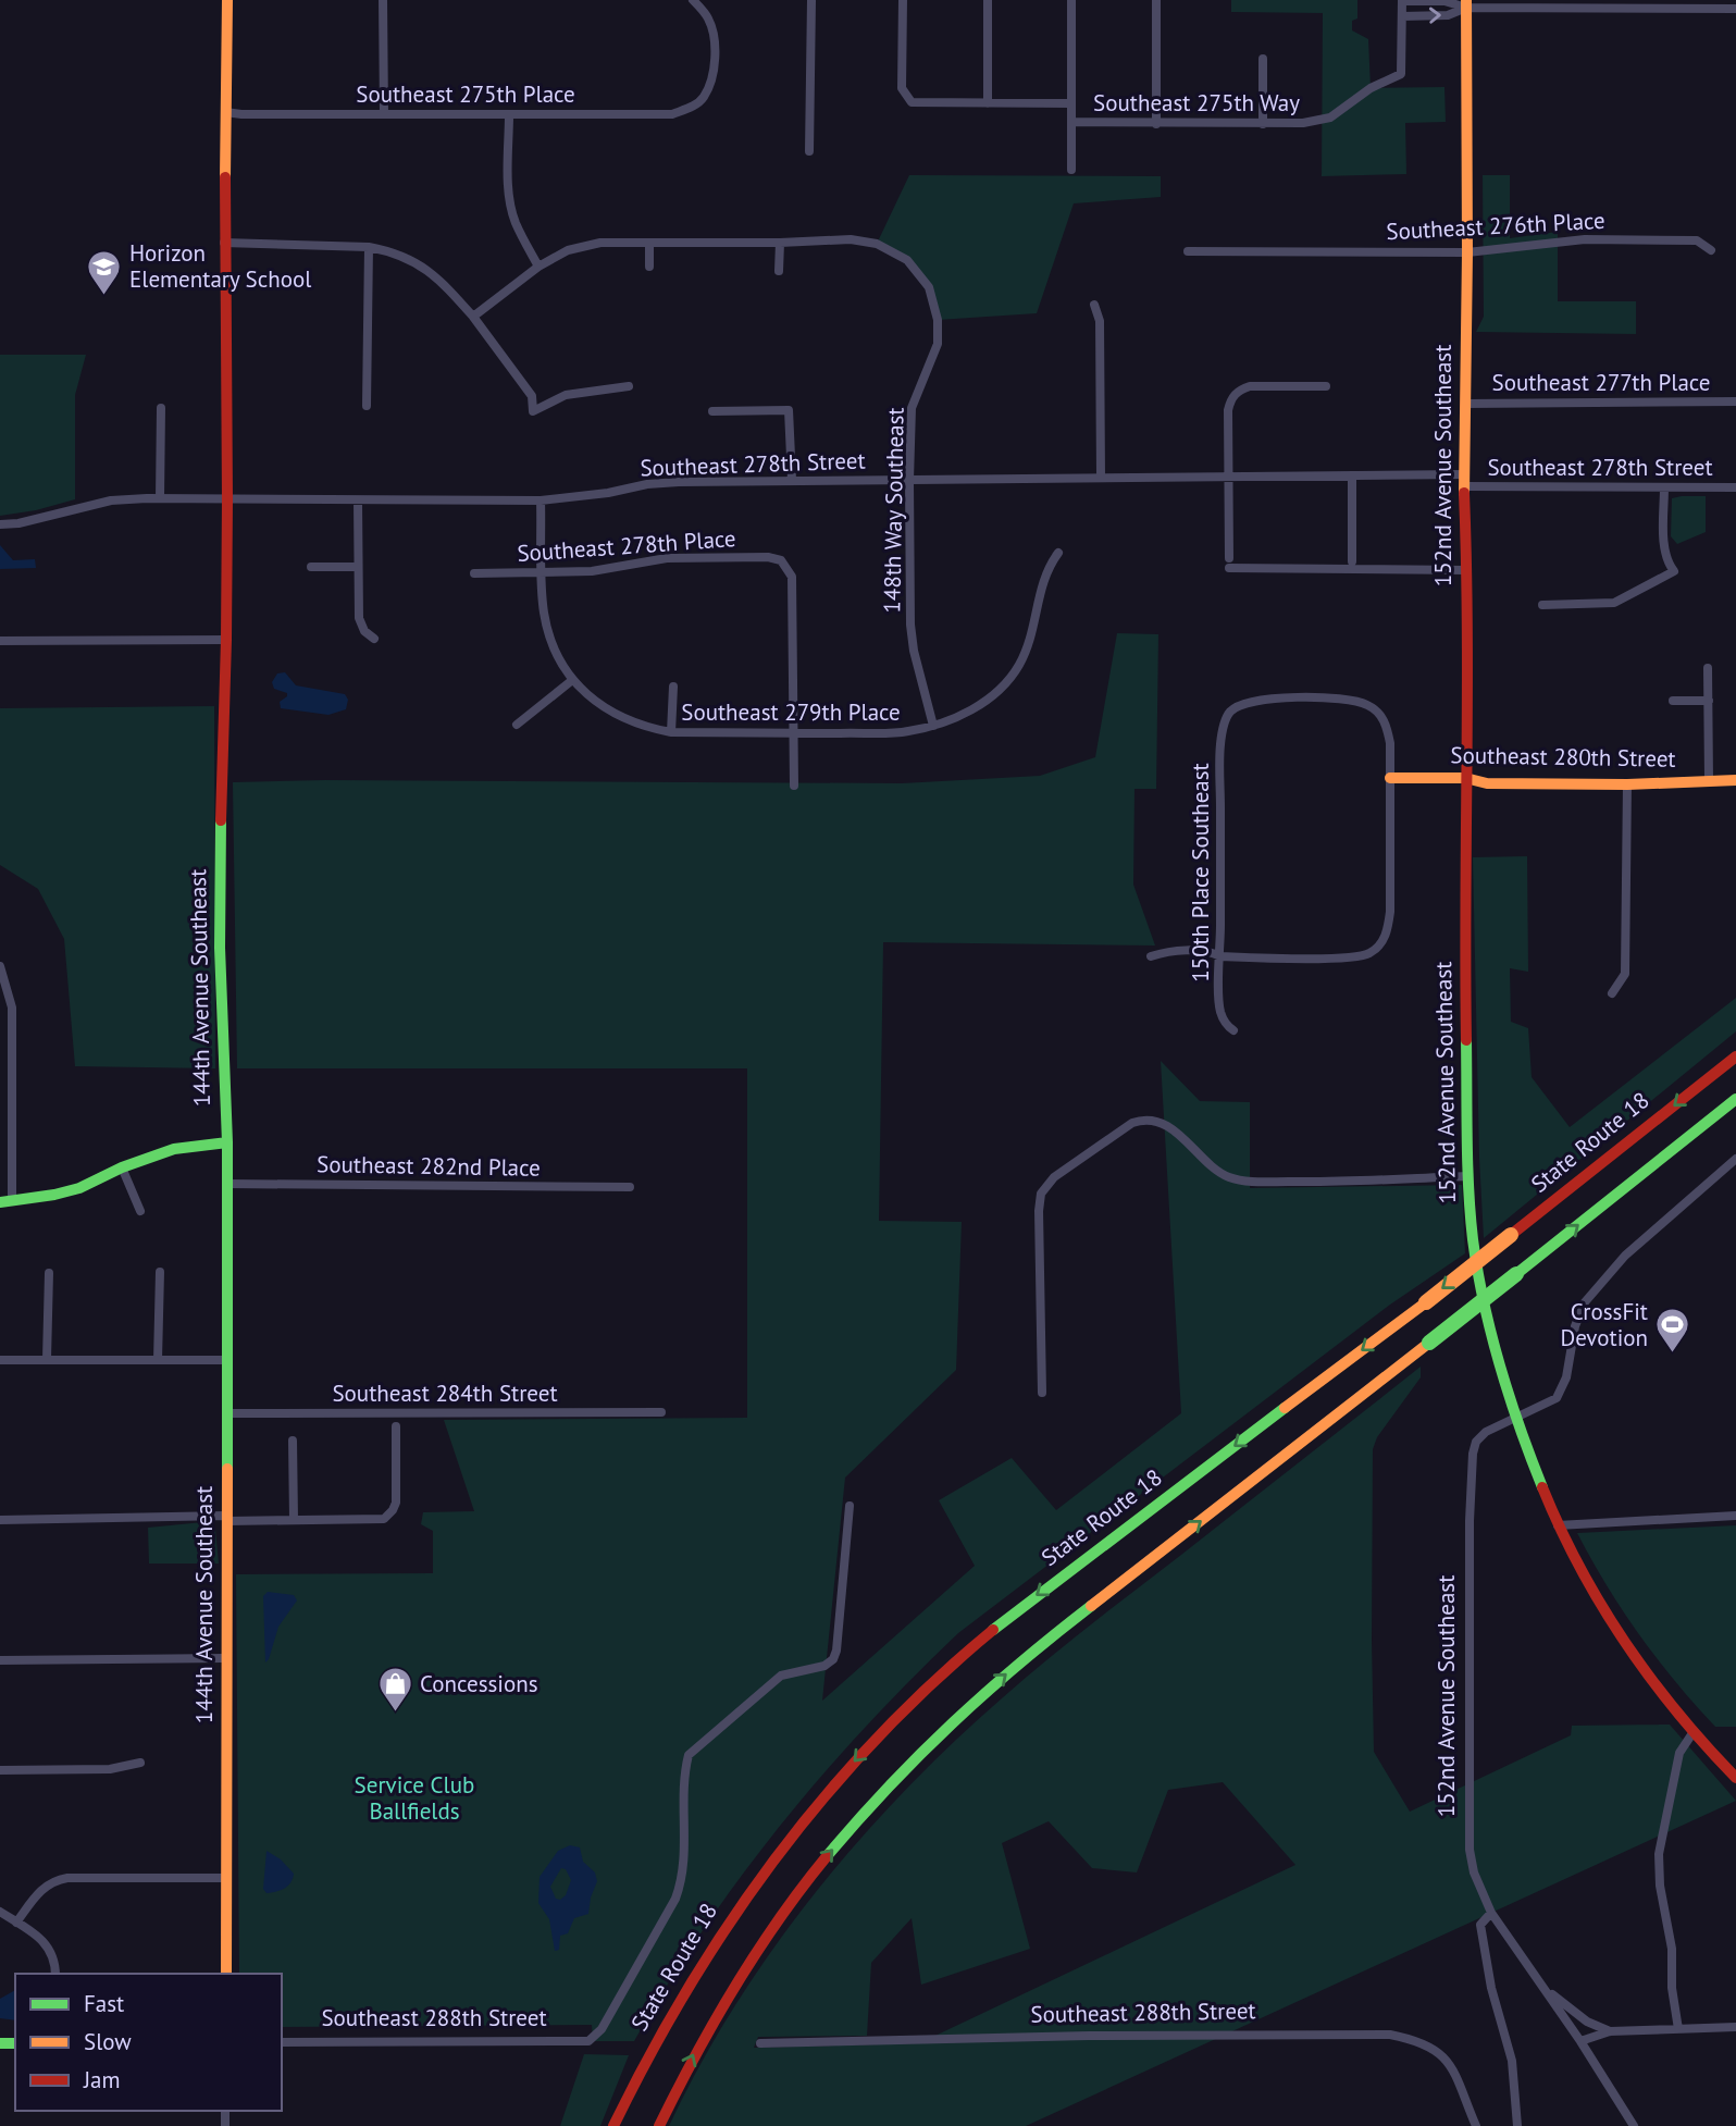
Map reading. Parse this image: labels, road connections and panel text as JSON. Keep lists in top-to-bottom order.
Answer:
{
  "streets": {
    "main road": [
      "152nd Avenue Southeast",
      "Southeast 280th Street",
      "144th Avenue Southeast",
      "State Route 18"
    ],
    "street": [
      "Southeast 275th Place",
      "Southeast 275th Way",
      "Southeast 276th Place",
      "Southeast 277th Place",
      "Southeast 278th Street",
      "148th Way Southeast",
      "Southeast 278th Place",
      "Southeast 279th Place",
      "150th Place Southeast",
      "Southeast 282nd Place",
      "Southeast 284th Street",
      "Southeast 288th Street"
    ]
  },
  "crossings": [
    ["Southeast 275th Place", "144th Avenue Southeast"],
    ["Southeast 276th Place", "152nd Avenue Southeast"],
    ["Southeast 277th Place", "152nd Avenue Southeast"],
    ["Southeast 278th Street", "152nd Avenue Southeast"],
    ["Southeast 278th Street", "148th Way Southeast"],
    ["Southeast 278th Street", "144th Avenue Southeast"],
    ["152nd Avenue Southeast", "Southeast 280th Street"],
    ["148th Way Southeast", "Southeast 279th Place"],
    ["Southeast 278th Place", "Southeast 279th Place"],
    ["Southeast 280th Street", "150th Place Southeast"],
    ["144th Avenue Southeast", "Southeast 282nd Place"],
    ["144th Avenue Southeast", "Southeast 284th Street"]
  ],
  "parks": ["Service Club Ballfields"],
  "places": {
    "school or university": ["Horizon Elementary School"],
    "sports": ["CrossFit Devotion"],
    "shop": ["Concessions"]
  },
  "legend": ["Fast", "Slow", "Jam"]
}
